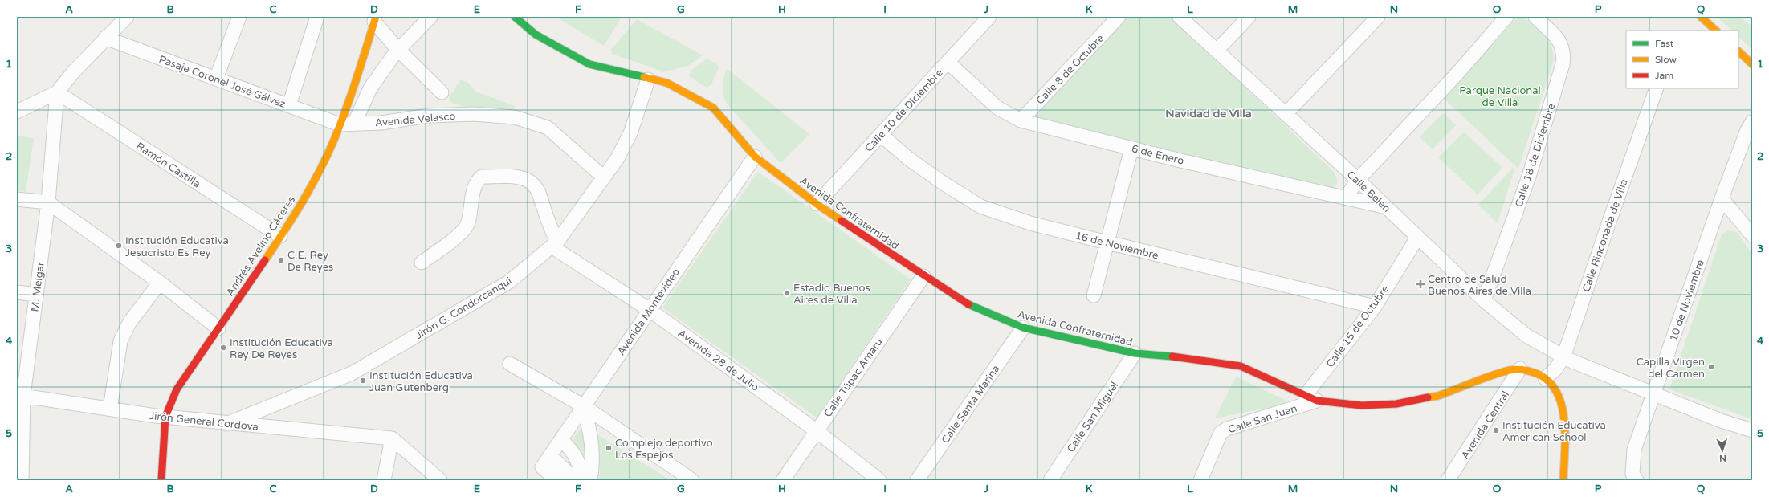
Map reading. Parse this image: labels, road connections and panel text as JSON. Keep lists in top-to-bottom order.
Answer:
{
  "streets": {
    "street": [
      "Calle 8 de Octubre",
      "Pasaje Coronel José Gálvez",
      "Calle 10 de Diciembre",
      "Avenida Velasco",
      "6 de Enero",
      "Calle 18 de Diciembre",
      "Ramón Castilla",
      "Calle Belen",
      "Avenida Confraternidad",
      "Calle Rinconada de Villa",
      "16 de Noviembre",
      "Andrés Avelino Cáceres",
      "M. Melgar",
      "10 de Noviembre",
      "Jirón G. Condorcanqui",
      "Avenida Montevideo",
      "Calle 15 de Octubre",
      "Avenida 28 de Julio",
      "Calle Túpac Amaru",
      "Calle Santa Marina",
      "Calle San Miguel",
      "Calle San Juan",
      "Jirón General Cordova",
      "Avenida Central"
    ]
  },
  "crossings": [
    ["Calle 8 de Octubre", "6 de Enero"],
    ["Pasaje Coronel José Gálvez", "Avenida Velasco"],
    ["Pasaje Coronel José Gálvez", "Andrés Avelino Cáceres"],
    ["Calle 10 de Diciembre", "6 de Enero"],
    ["Calle 10 de Diciembre", "Avenida Confraternidad"],
    ["Calle 10 de Diciembre", "16 de Noviembre"],
    ["Avenida Velasco", "Andrés Avelino Cáceres"],
    ["Avenida Velasco", "Jirón G. Condorcanqui"],
    ["6 de Enero", "Calle Belen"],
    ["Calle 18 de Diciembre", "Calle Belen"],
    ["Ramón Castilla", "Andrés Avelino Cáceres"],
    ["Ramón Castilla", "M. Melgar"],
    ["Calle Belen", "Calle Rinconada de Villa"],
    ["Calle Belen", "10 de Noviembre"],
    ["Calle Belen", "Calle 15 de Octubre"],
    ["Avenida Confraternidad", "Calle Rinconada de Villa"],
    ["Avenida Confraternidad", "Jirón G. Condorcanqui"],
    ["Avenida Confraternidad", "Avenida Montevideo"],
    ["Avenida Confraternidad", "Calle 15 de Octubre"],
    ["Avenida Confraternidad", "Calle Túpac Amaru"],
    ["Avenida Confraternidad", "Calle Santa Marina"],
    ["Avenida Confraternidad", "Calle San Miguel"],
    ["Avenida Confraternidad", "Calle San Juan"],
    ["Avenida Confraternidad", "Avenida Central"],
    ["16 de Noviembre", "Calle 15 de Octubre"],
    ["Andrés Avelino Cáceres", "Jirón General Cordova"],
    ["M. Melgar", "Jirón General Cordova"],
    ["Jirón G. Condorcanqui", "Avenida 28 de Julio"],
    ["Jirón G. Condorcanqui", "Jirón General Cordova"],
    ["Avenida Montevideo", "Avenida 28 de Julio"],
    ["Calle 15 de Octubre", "Calle San Juan"],
    ["Avenida 28 de Julio", "Calle Túpac Amaru"]
  ],
  "districts": ["Navidad de Villa"],
  "parks": ["Parque Nacional de Villa"],
  "places": {
    "other": [
      "Institución Educativa Jesucristo Es Rey",
      "C.E. Rey De Reyes",
      "Estadio Buenos Aires de Villa",
      "Institución Educativa Rey De Reyes",
      "Capilla Virgen del Carmen",
      "Institución Educativa Juan Gutenberg",
      "Institución Educativa American School",
      "Complejo deportivo Los Espejos"
    ],
    "health": ["Centro de Salud Buenos Aires de Villa"]
  },
  "legend": ["Fast", "Slow", "Jam"],
  "north": "bottom",
  "grid": {
    "columns": [
      "A",
      "B",
      "C",
      "D",
      "E",
      "F",
      "G",
      "H",
      "I",
      "J",
      "K",
      "L",
      "M",
      "N",
      "O",
      "P",
      "Q"
    ],
    "rows": [
      "1",
      "2",
      "3",
      "4",
      "5"
    ]
  }
}
